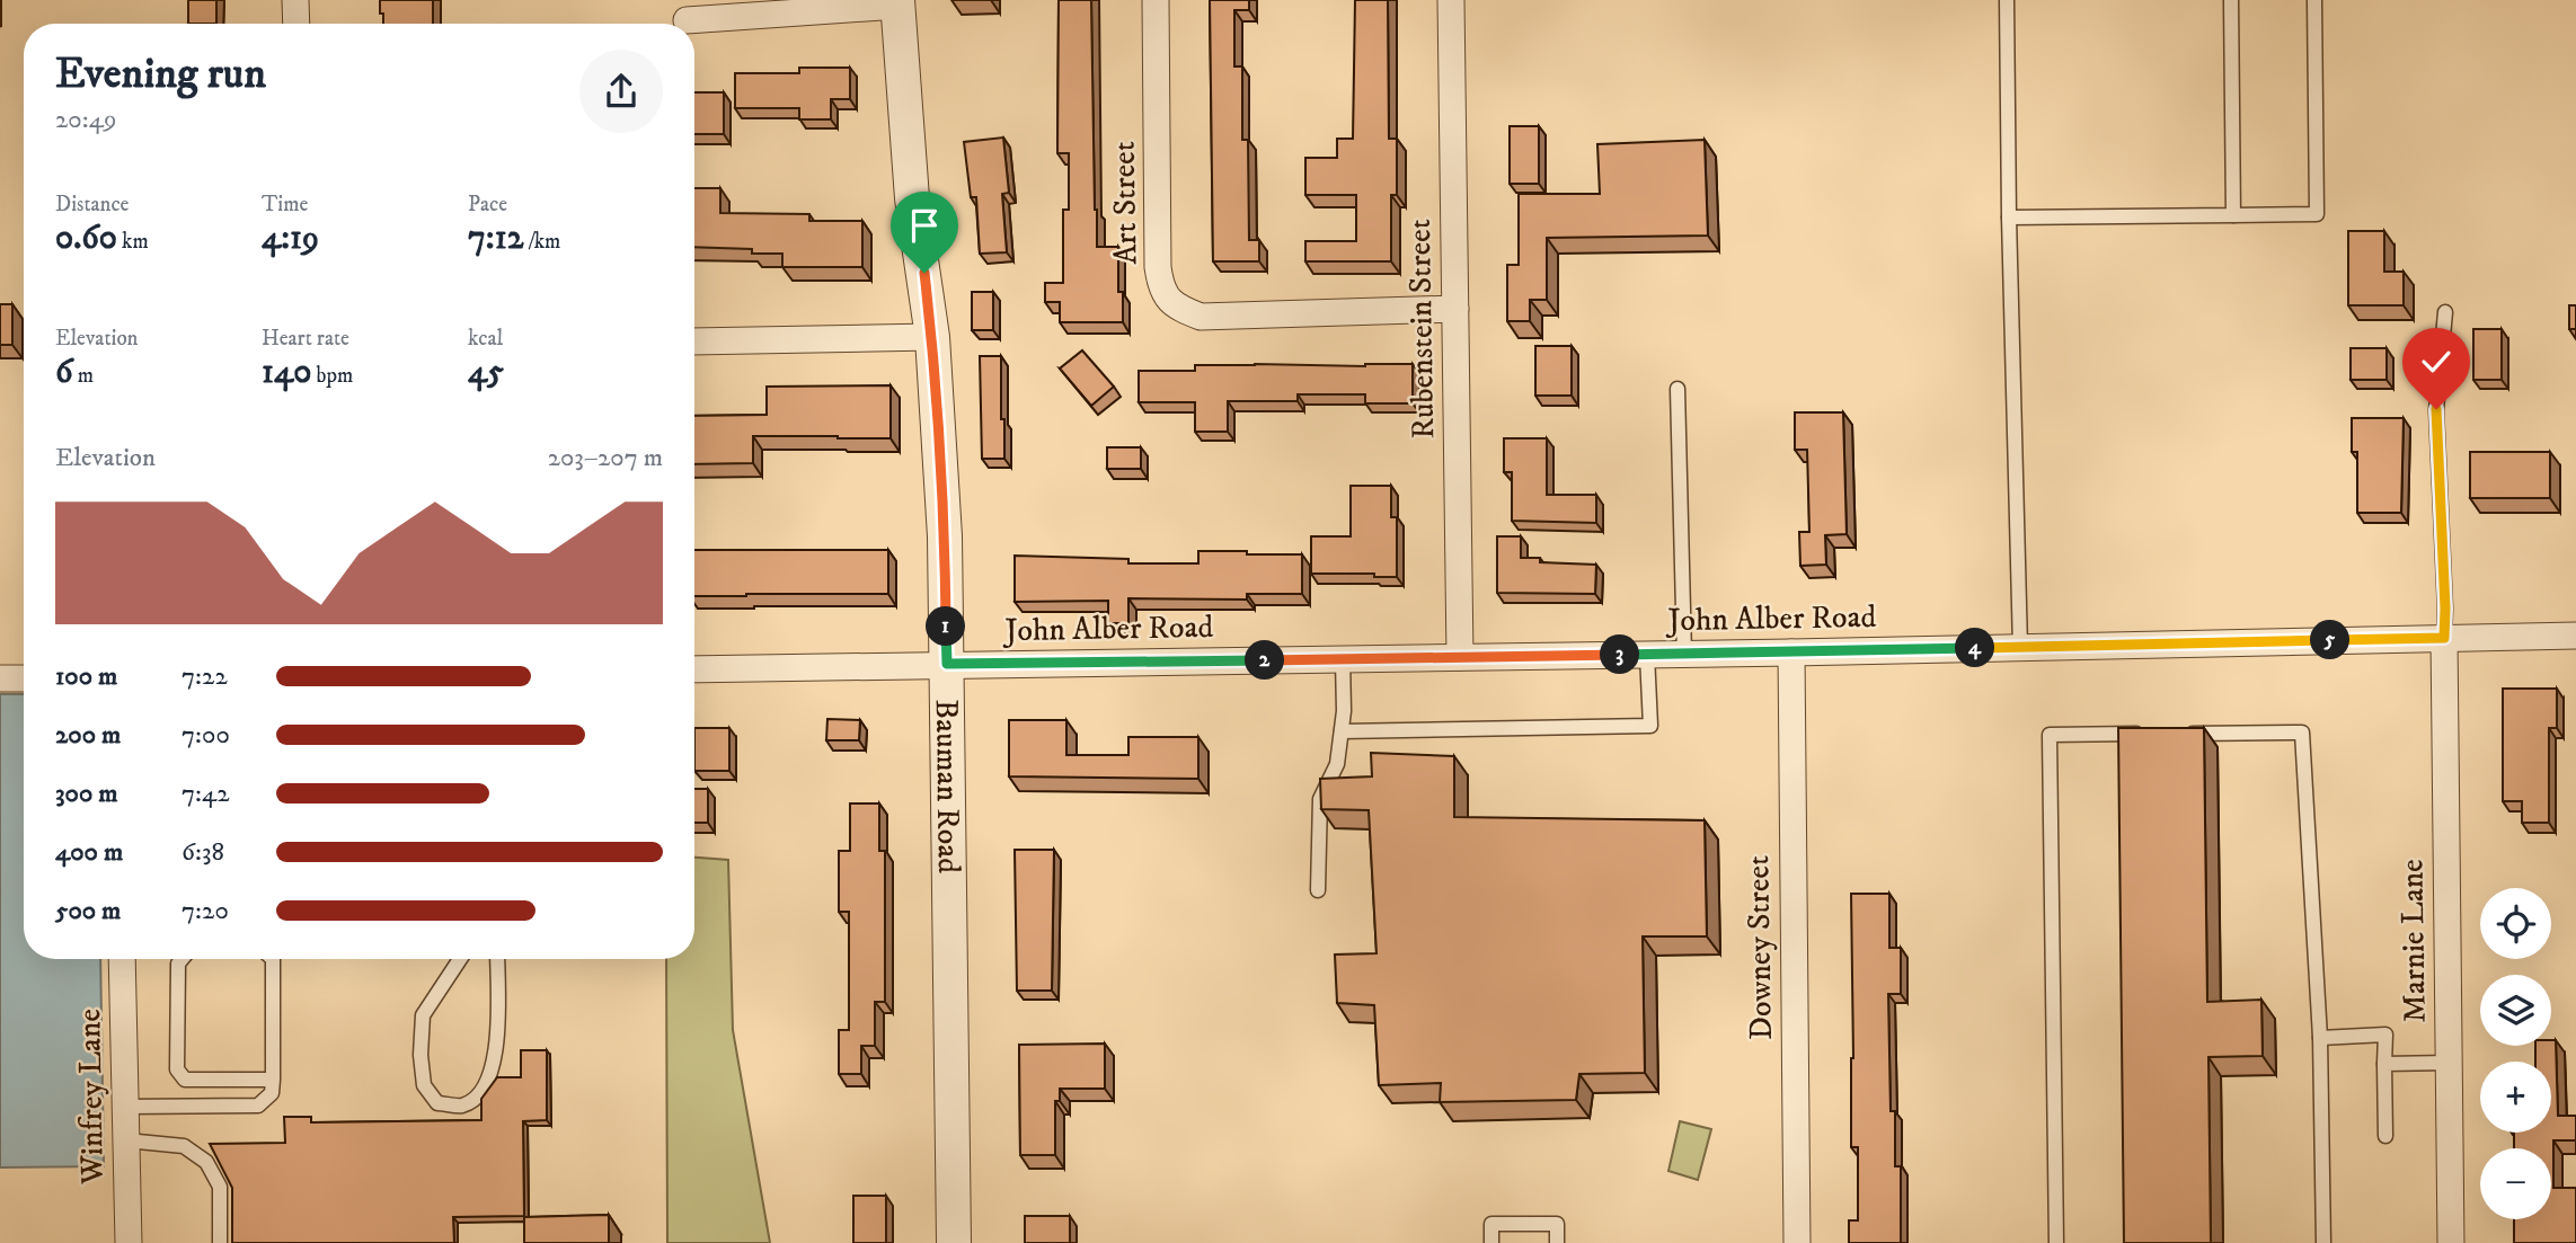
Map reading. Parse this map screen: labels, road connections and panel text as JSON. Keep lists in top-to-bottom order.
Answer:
{
  "streets": {
    "street": [
      "Art Street",
      "Rubenstein Street",
      "John Alber Road",
      "Bauman Road",
      "Marnie Lane",
      "Downey Street",
      "Winfrey Lane"
    ]
  },
  "crossings": [
    ["Art Street", "Rubenstein Street"],
    ["Rubenstein Street", "John Alber Road"],
    ["John Alber Road", "Bauman Road"],
    ["John Alber Road", "Marnie Lane"],
    ["John Alber Road", "Downey Street"]
  ],
  "page": {
    "heading": ["Evening run", "20:49"],
    "stats": [
      ["Distance", "0.60 km"],
      ["Time", "4:19"],
      ["Pace", "7:12 /km"],
      ["Elevation", "6 m"],
      ["Heart rate", "140 bpm"],
      ["kcal", "45"]
    ],
    "chart": ["Elevation", "203–207 m"],
    "pins": [
      "1",
      "5",
      "4",
      "3",
      "2"
    ],
    "list": [
      {
        "name": "100 m",
        "note": "7:22"
      },
      {
        "name": "200 m",
        "note": "7:00"
      },
      {
        "name": "300 m",
        "note": "7:42"
      },
      {
        "name": "400 m",
        "note": "6:38"
      },
      {
        "name": "500 m",
        "note": "7:20"
      }
    ],
    "map_buttons": ["+", "−"]
  }
}
